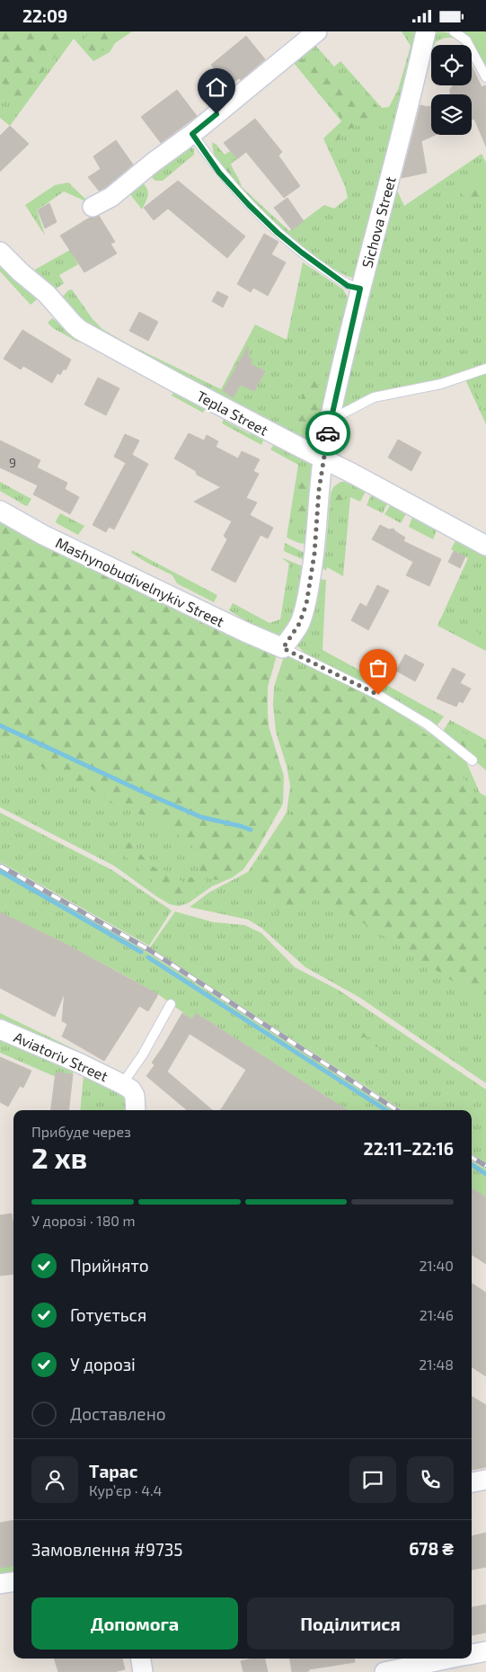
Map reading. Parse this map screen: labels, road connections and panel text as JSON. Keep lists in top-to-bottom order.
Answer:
{
  "streets": {
    "street": [
      "Sichova Street",
      "Tepla Street",
      "Mashynobudivelnykiv Street",
      "Aviatoriv Street"
    ]
  },
  "crossings": [
    ["Sichova Street", "Tepla Street"],
    ["Sichova Street", "Mashynobudivelnykiv Street"]
  ],
  "house_numbers": ["9"],
  "page": {
    "status": "22:09",
    "heading": ["2 хв", "Прибуде через", "22:11–22:16"],
    "panel": [
      "Тарас",
      "Кур’єр · 4.4",
      "Замовлення #9735",
      "678 ₴"
    ],
    "bar": "У дорозі · 180 m",
    "list": [
      ["Прийнято", "21:40"],
      ["Готується", "21:46"],
      ["У дорозі", "21:48"],
      "Доставлено"
    ],
    "buttons": ["Допомога", "Поділитися"]
  }
}
